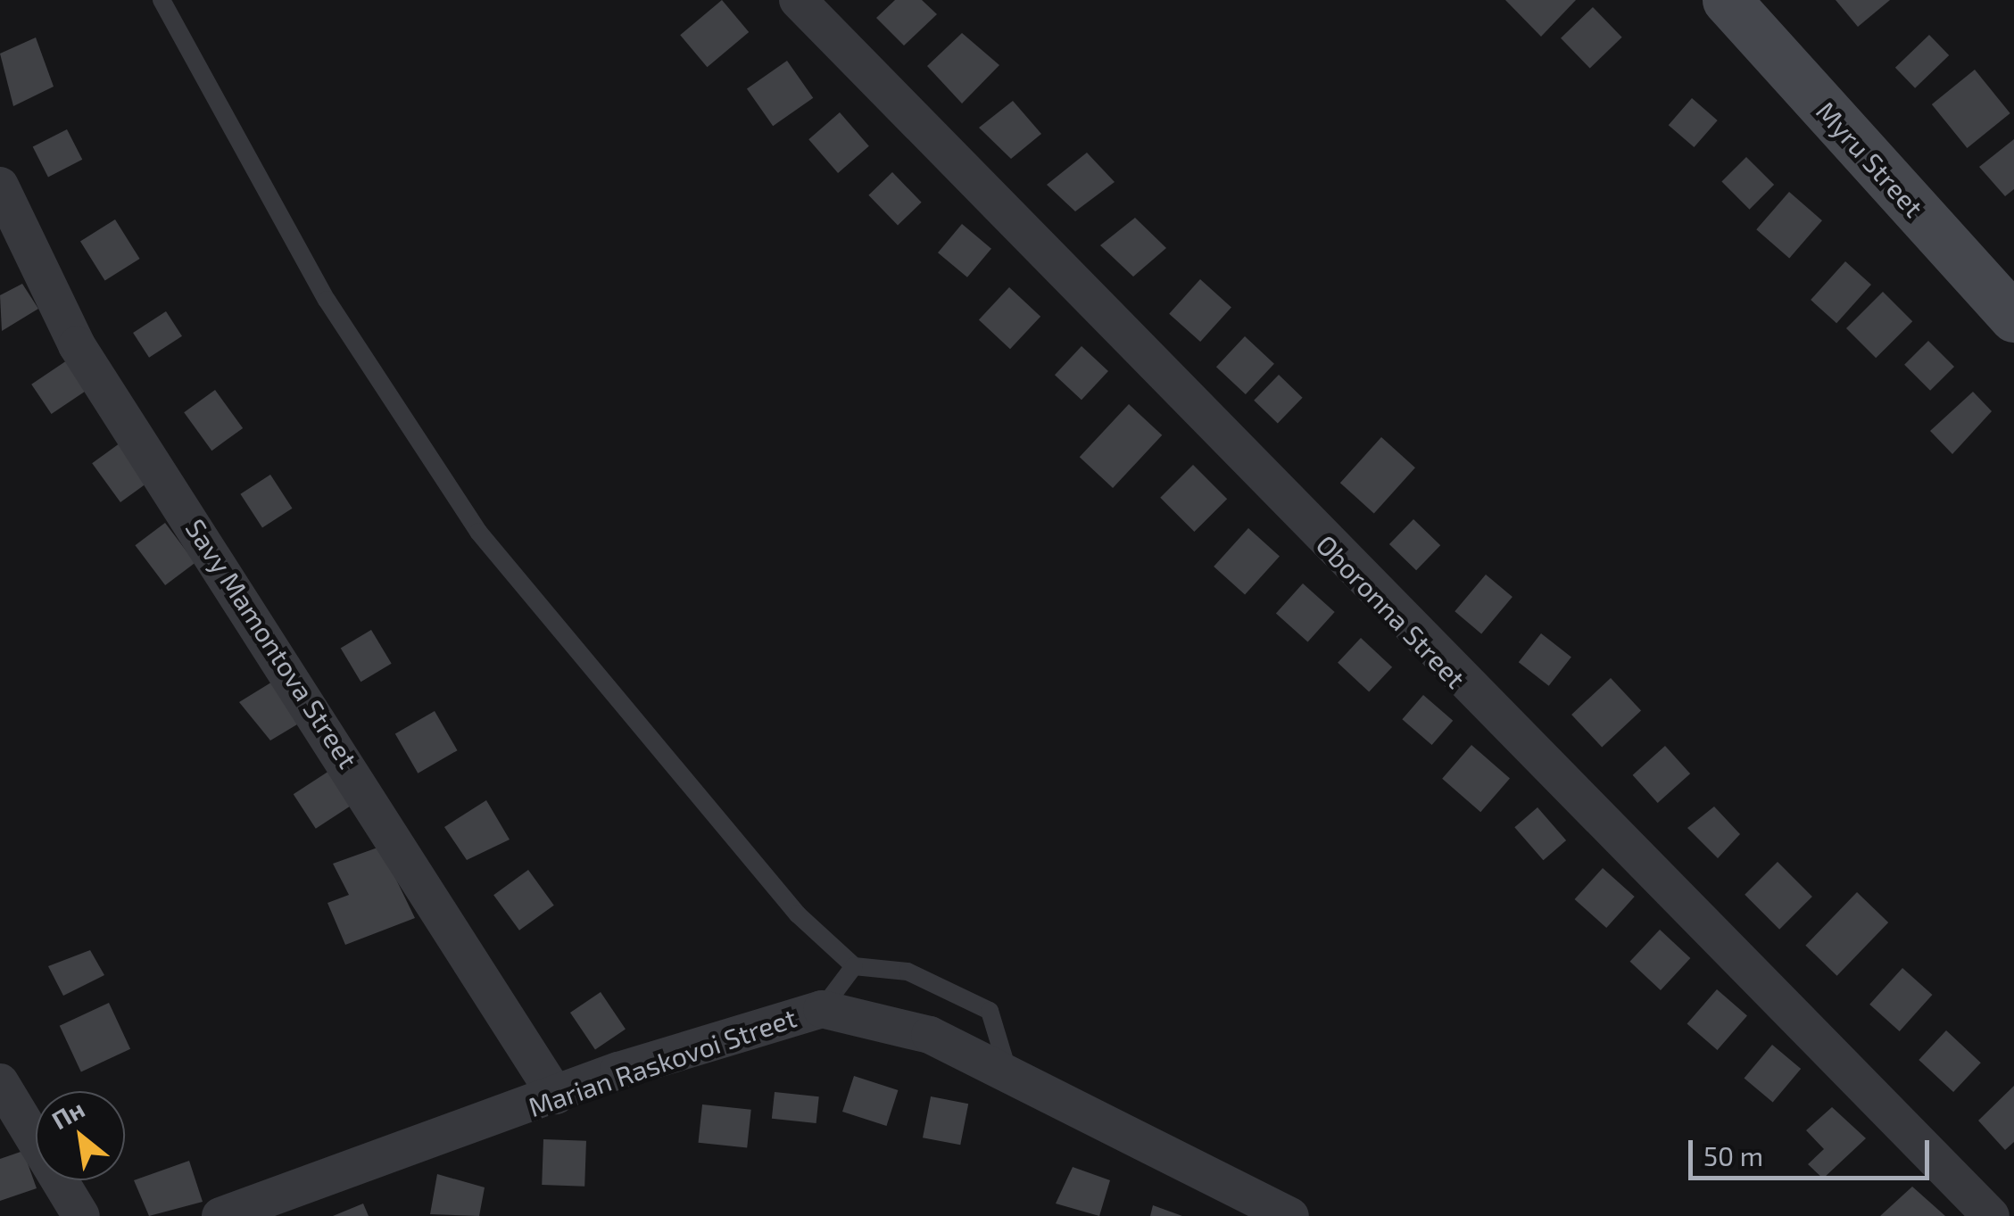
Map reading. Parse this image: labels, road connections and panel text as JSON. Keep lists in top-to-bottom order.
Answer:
{
  "streets": {
    "street": [
      "Myru Street",
      "Oboronna Street",
      "Savy Mamontova Street",
      "Marian Raskovoi Street"
    ]
  },
  "crossings": [
    ["Savy Mamontova Street", "Marian Raskovoi Street"]
  ],
  "scale_bar": "50 m",
  "north": "top left"
}
